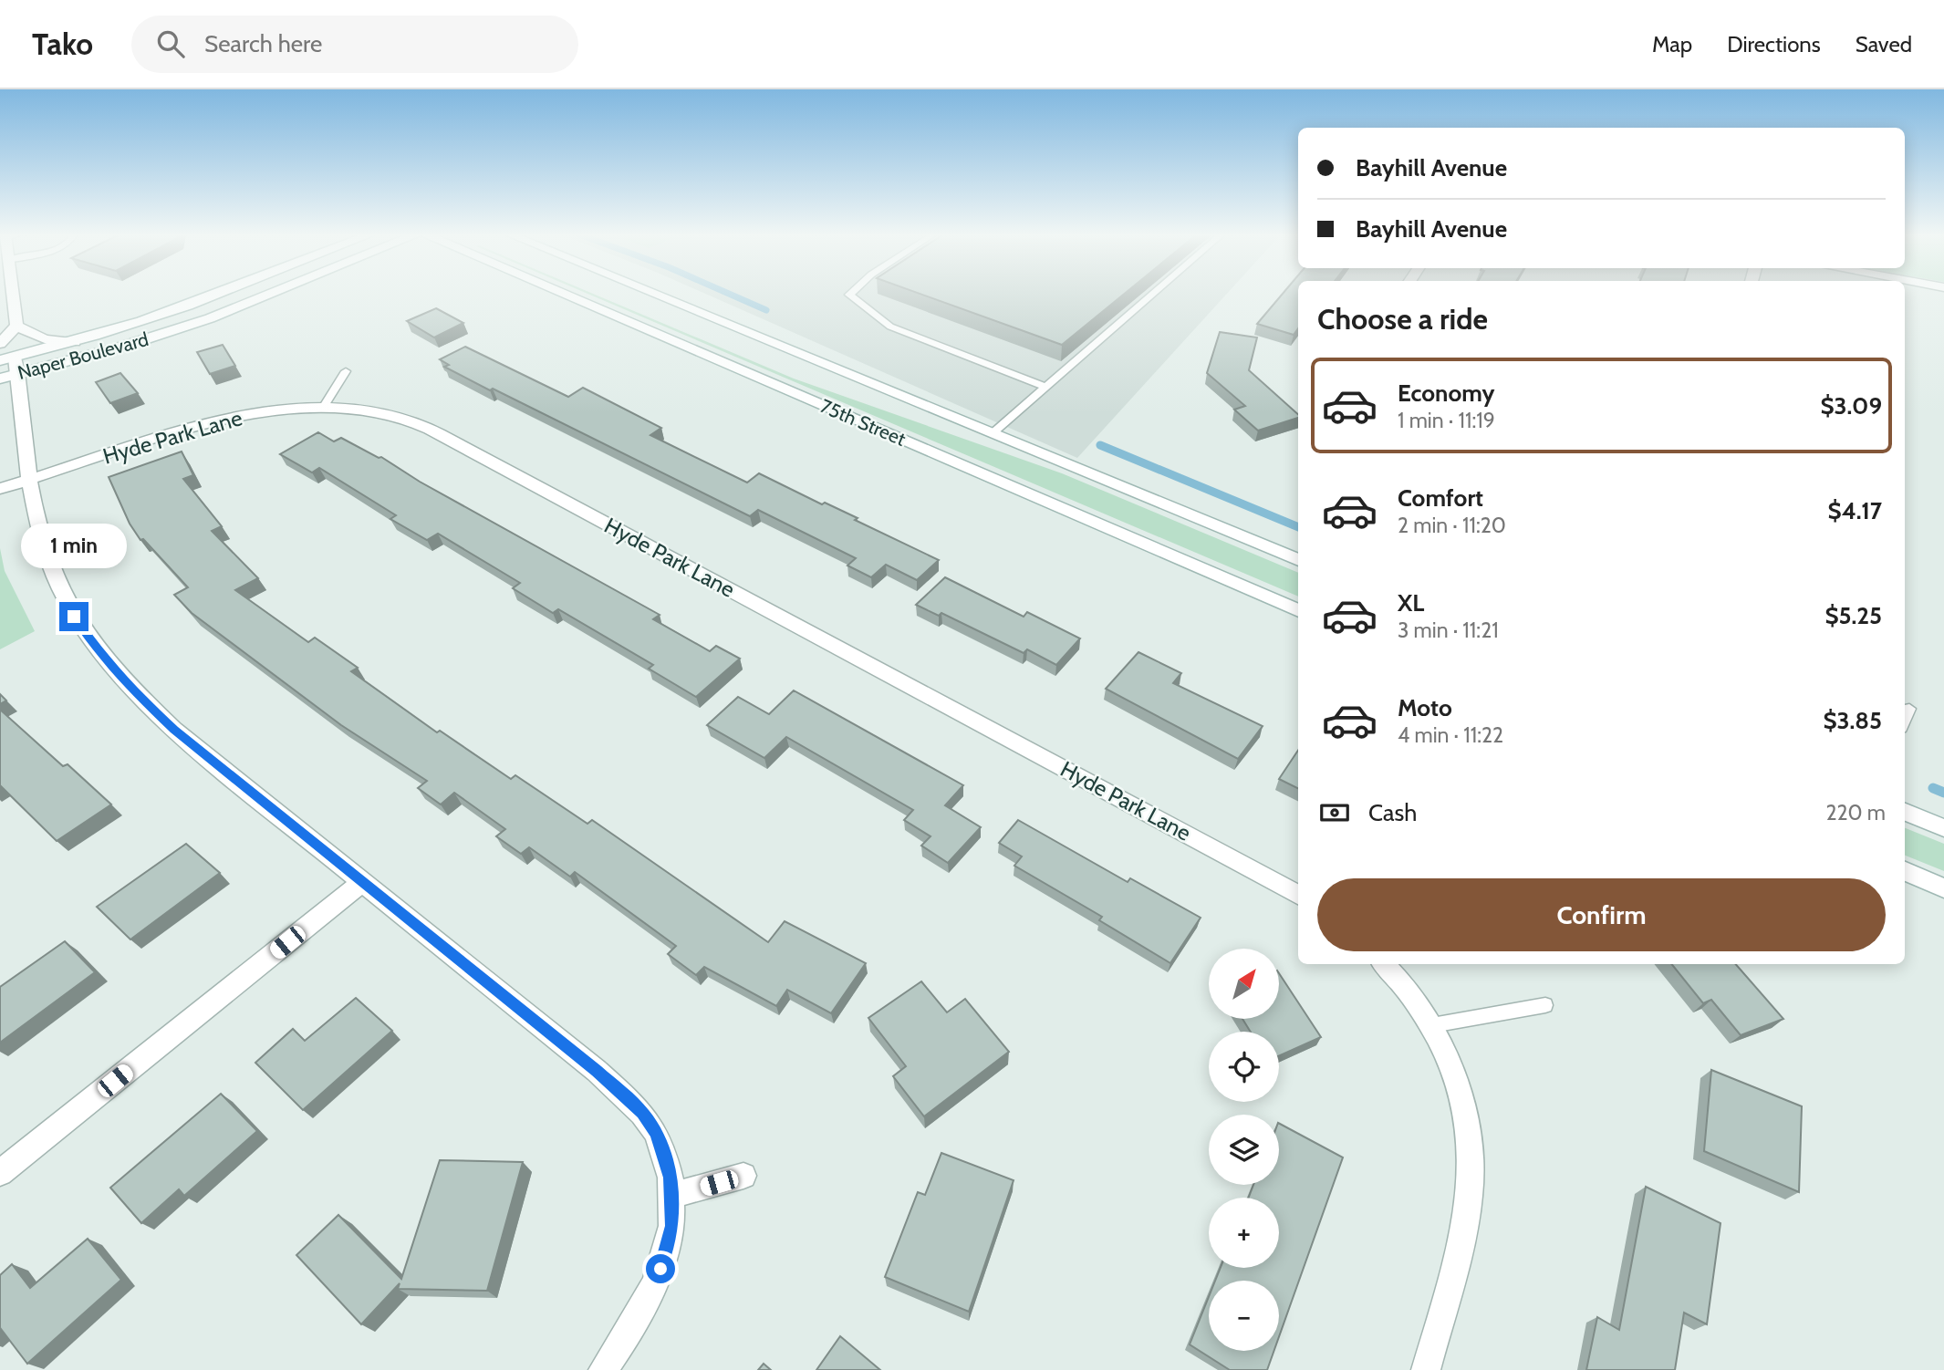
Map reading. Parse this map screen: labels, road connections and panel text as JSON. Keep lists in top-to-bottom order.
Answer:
{
  "streets": {
    "street": ["Naper Boulevard", "75th Street", "Hyde Park Lane"]
  },
  "north": "top right",
  "page": {
    "header": "Tako",
    "search": "Search here",
    "nav": ["Map", "Directions", "Saved"],
    "banner": ["Bayhill Avenue", "Bayhill Avenue"],
    "heading": "Choose a ride",
    "list": [
      {
        "name": "Economy",
        "note": "1 min · 11:19",
        "value": "$3.09"
      },
      {
        "name": "Comfort",
        "note": "2 min · 11:20",
        "value": "$4.17"
      },
      {
        "name": "XL",
        "note": "3 min · 11:21",
        "value": "$5.25"
      },
      {
        "name": "Moto",
        "note": "4 min · 11:22",
        "value": "$3.85"
      }
    ],
    "bubble": "1 min",
    "pay": ["Cash", "220 m"],
    "buttons": "Confirm",
    "map_buttons": ["+", "−"]
  }
}
